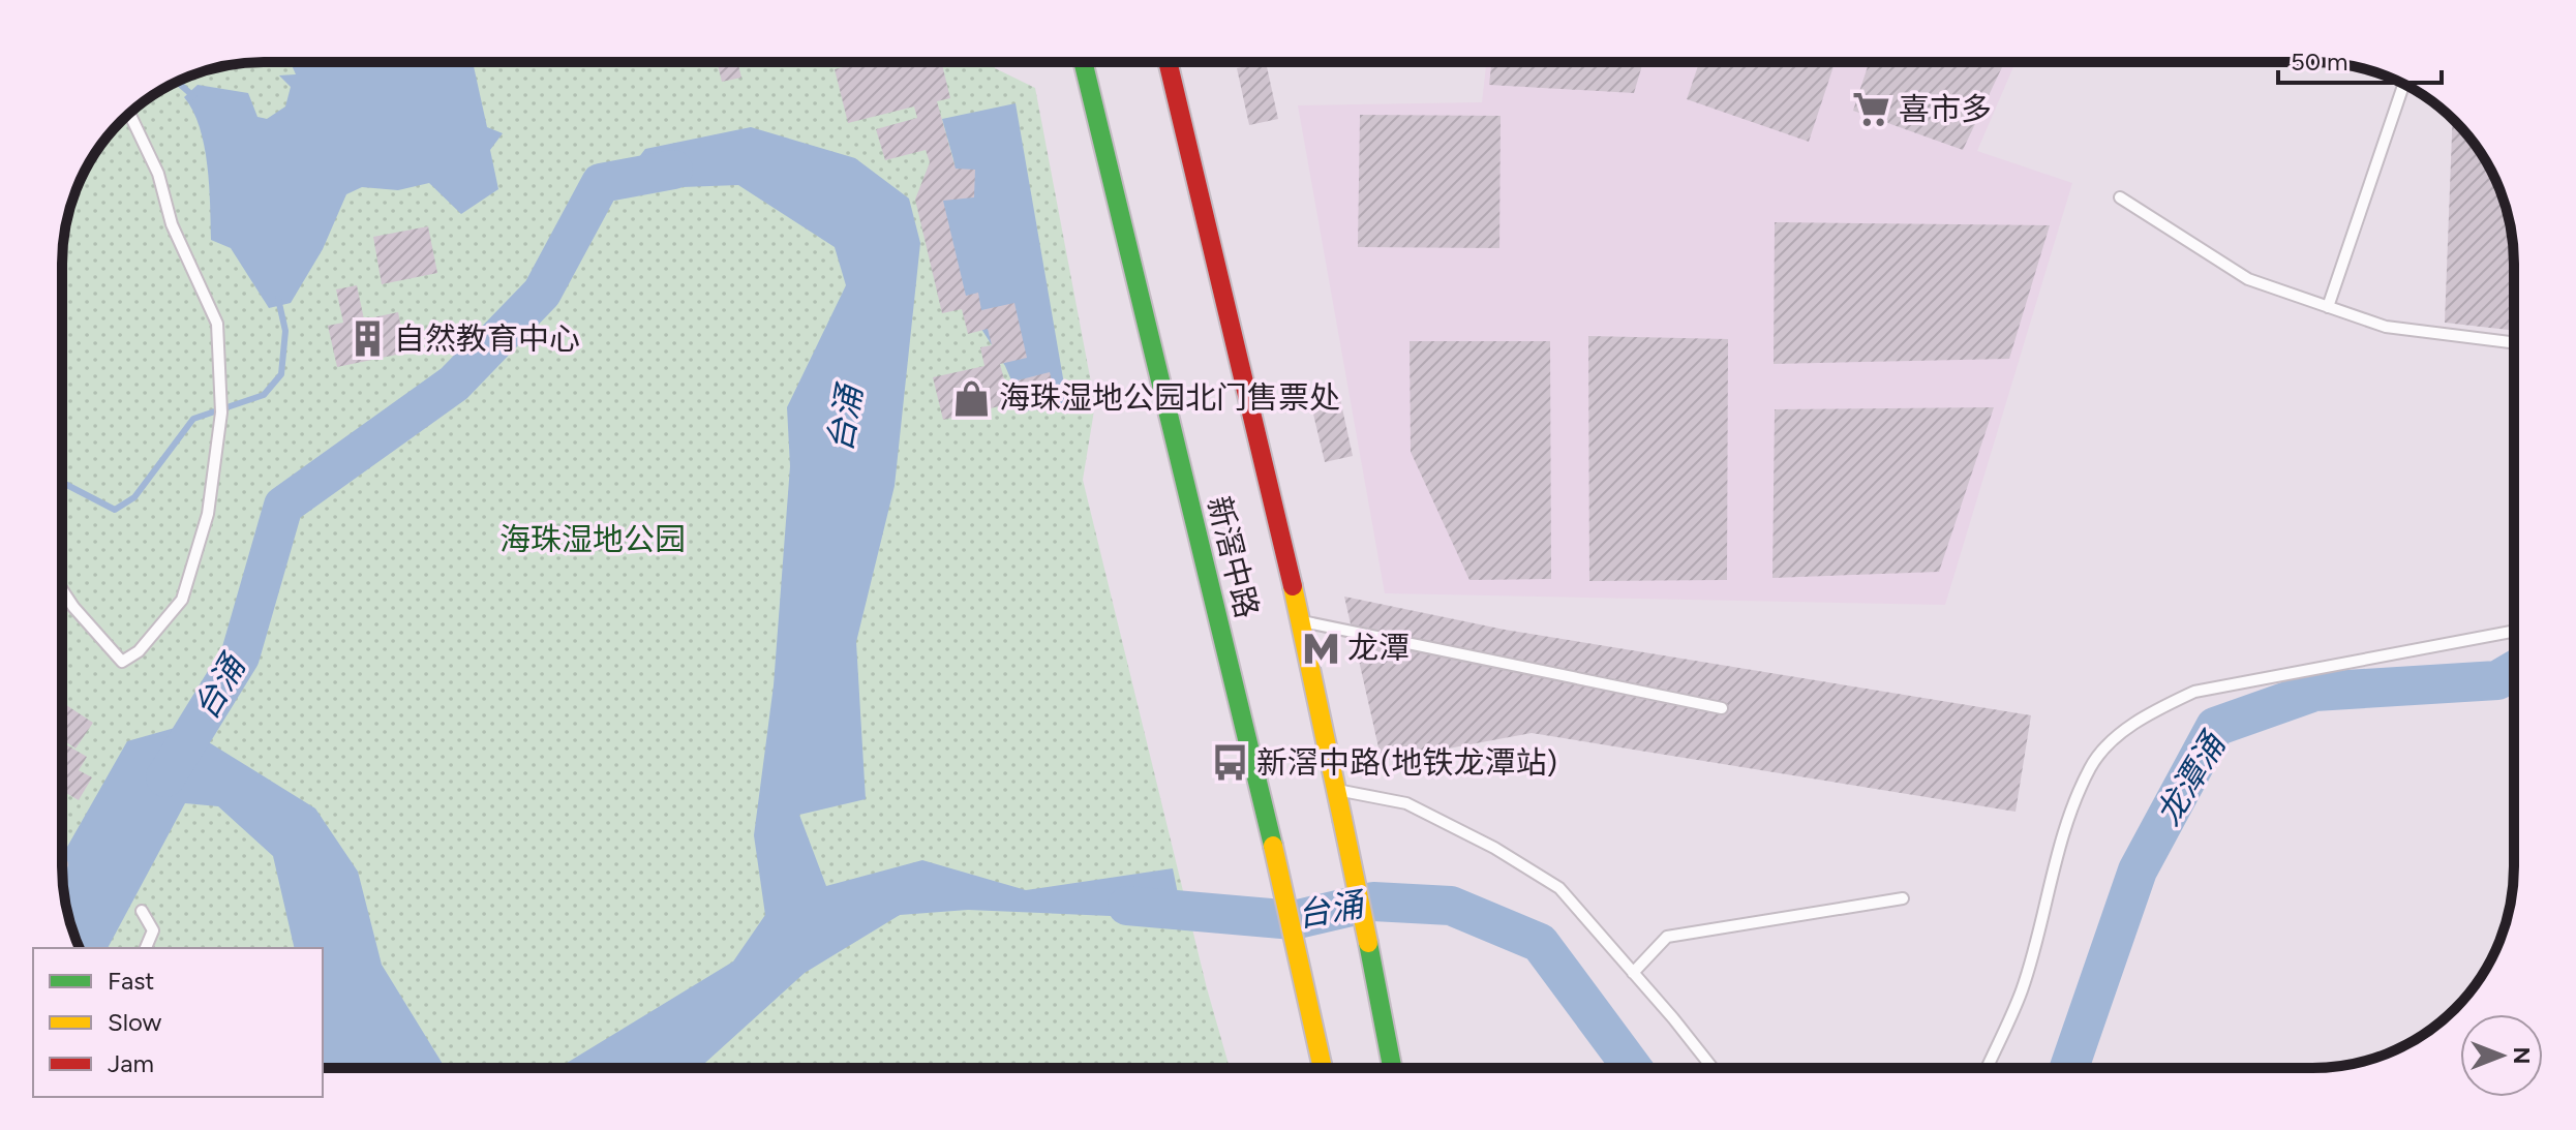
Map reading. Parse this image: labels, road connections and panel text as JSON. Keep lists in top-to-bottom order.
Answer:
{
  "streets": {
    "highway": ["新滘中路"]
  },
  "water": ["台涌", "龙潭涌"],
  "parks": ["海珠湿地公园"],
  "places": {
    "supermarket": ["喜市多"],
    "building": ["自然教育中心"],
    "shop": ["海珠湿地公园北门售票处"],
    "metro station": ["龙潭"],
    "bus stop": ["新滘中路(地铁龙潭站)"]
  },
  "legend": ["Fast", "Slow", "Jam"],
  "scale_bar": "50 m",
  "north": "right"
}
